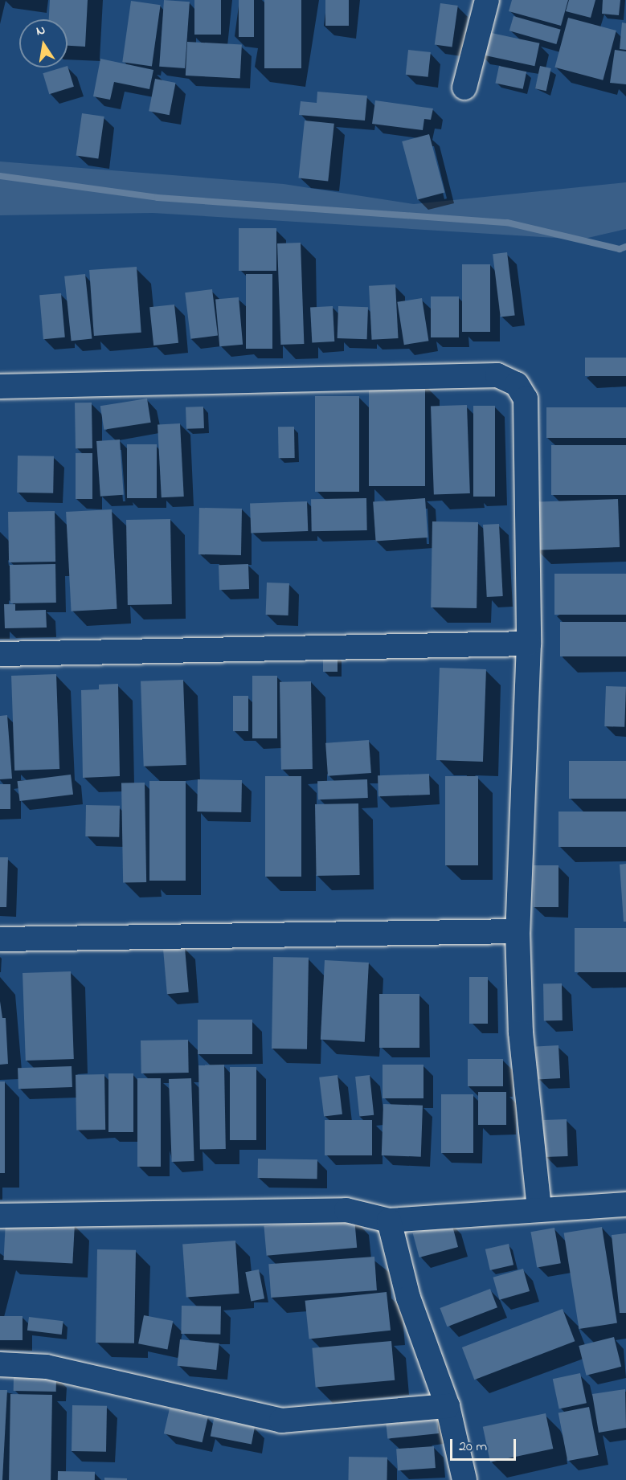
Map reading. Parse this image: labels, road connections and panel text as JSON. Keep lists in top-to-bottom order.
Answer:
{
  "scale_bar": "20 m",
  "north": "top"
}
